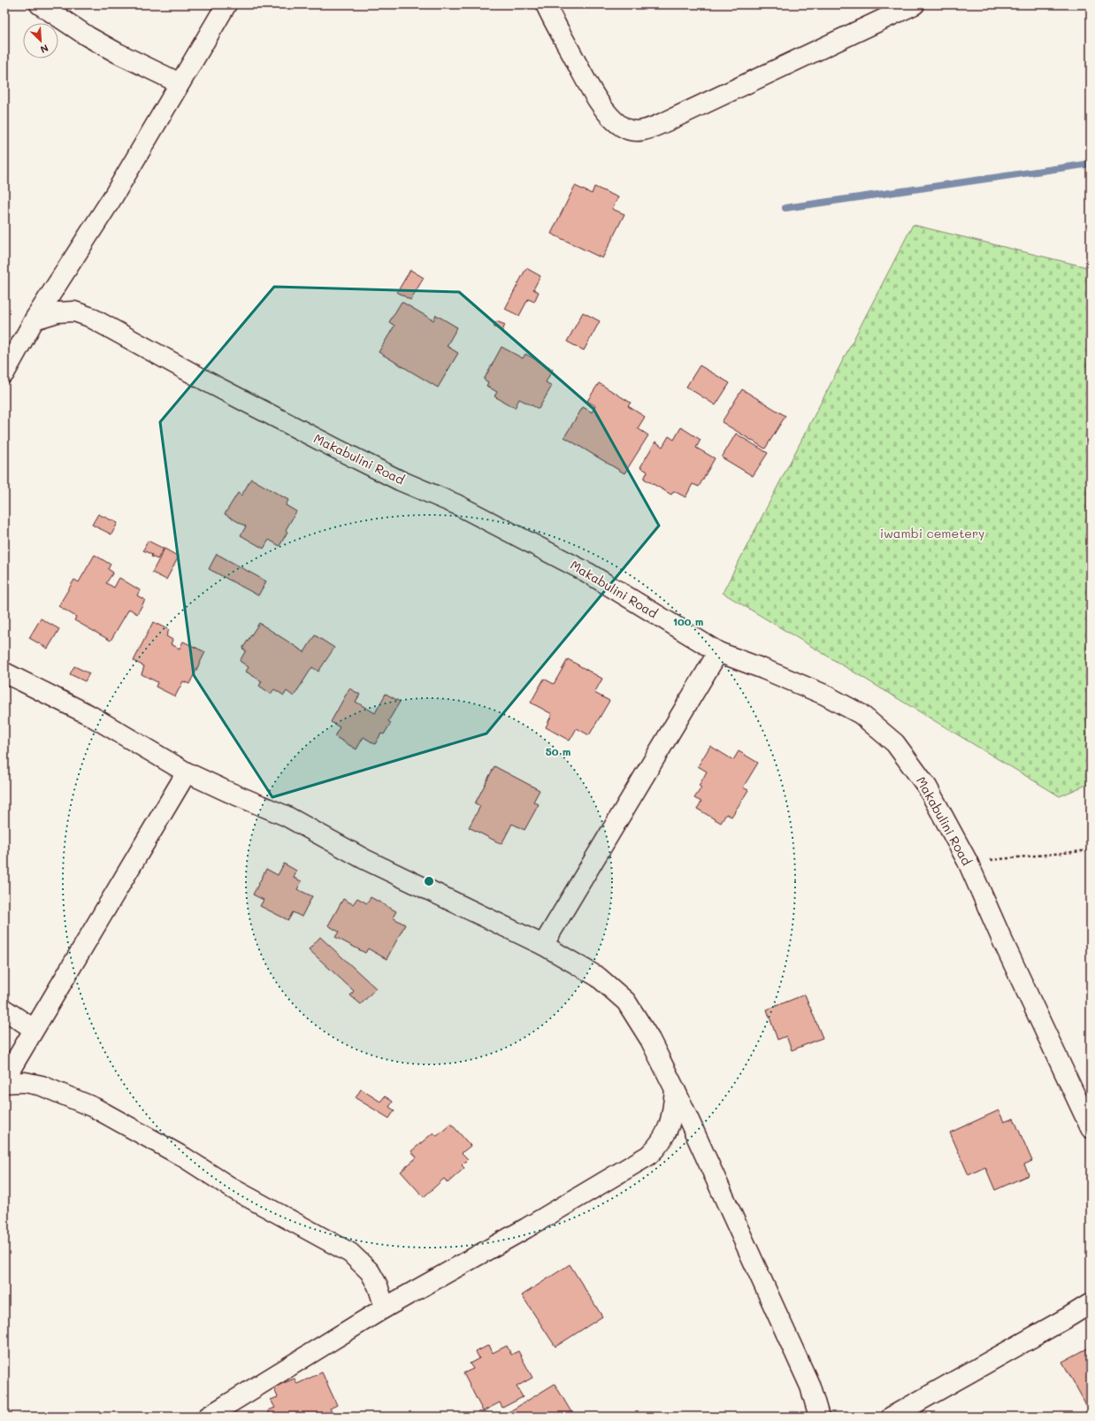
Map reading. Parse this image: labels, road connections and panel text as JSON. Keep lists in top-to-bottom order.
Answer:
{
  "streets": {
    "street": ["Makabulini Road"]
  },
  "parks": ["iwambi cemetery"],
  "north": "bottom right",
  "rings": ["100 m", "50 m"]
}
